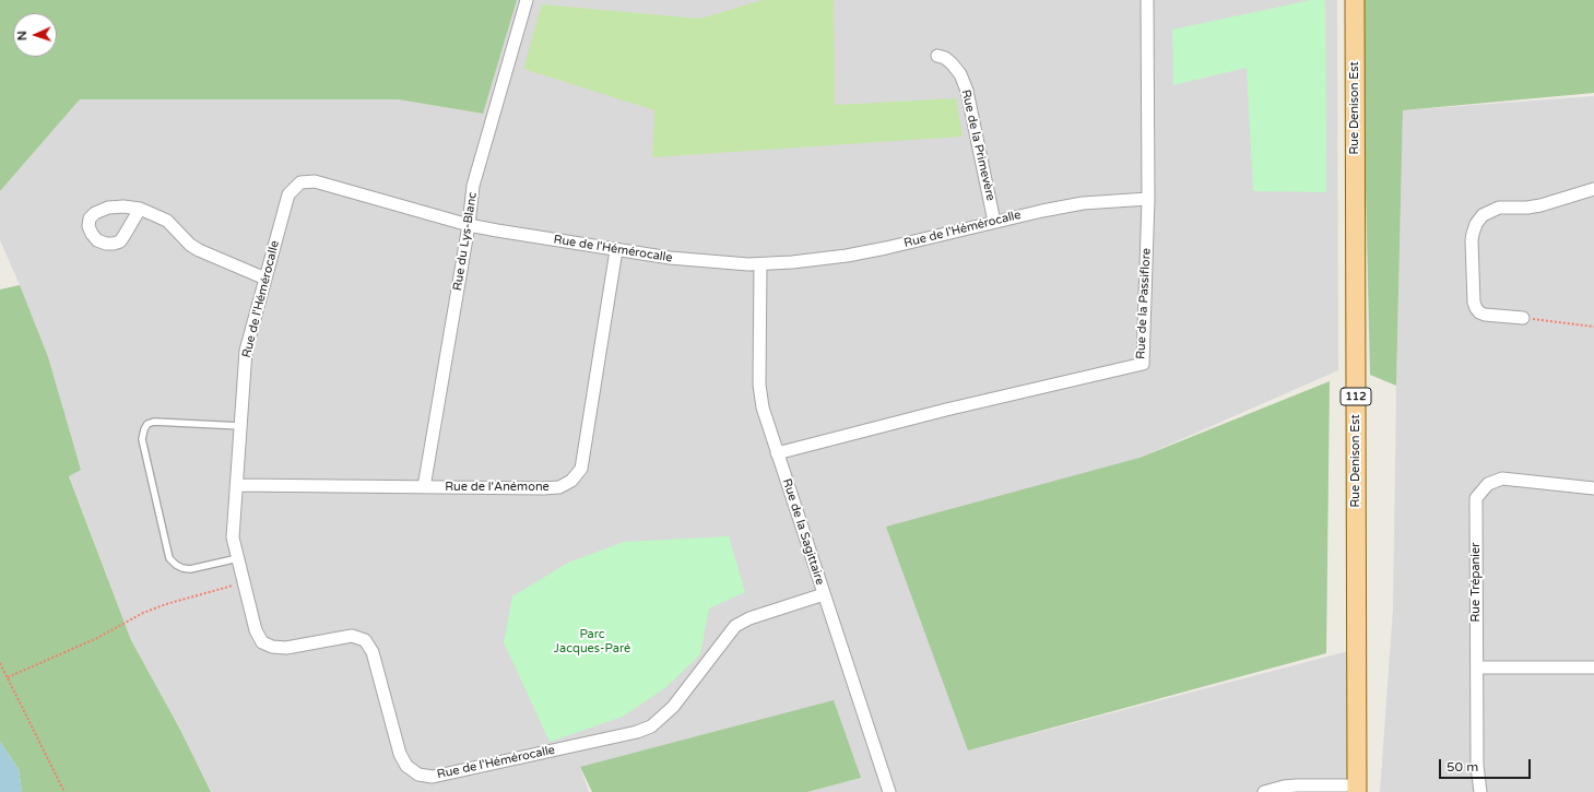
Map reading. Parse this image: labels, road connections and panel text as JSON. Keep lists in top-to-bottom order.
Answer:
{
  "streets": {
    "main road": ["Rue Denison Est", "112"],
    "street": [
      "Rue de la Primevère",
      "Rue de l'Hémérocalle",
      "Rue du Lys-Blanc",
      "Rue de la Passiflore",
      "Rue de l'Anémone",
      "Rue de la Sagittaire",
      "Rue Trépanier"
    ]
  },
  "crossings": [
    ["Rue de la Primevère", "Rue de l'Hémérocalle"],
    ["Rue de l'Hémérocalle", "Rue du Lys-Blanc"],
    ["Rue de l'Hémérocalle", "Rue de la Passiflore"],
    ["Rue de l'Hémérocalle", "Rue de l'Anémone"],
    ["Rue de l'Hémérocalle", "Rue de la Sagittaire"],
    ["Rue du Lys-Blanc", "Rue de l'Anémone"],
    ["Rue de la Passiflore", "Rue de la Sagittaire"]
  ],
  "parks": ["Parc Jacques-Paré"],
  "scale_bar": "50 m",
  "north": "left"
}
